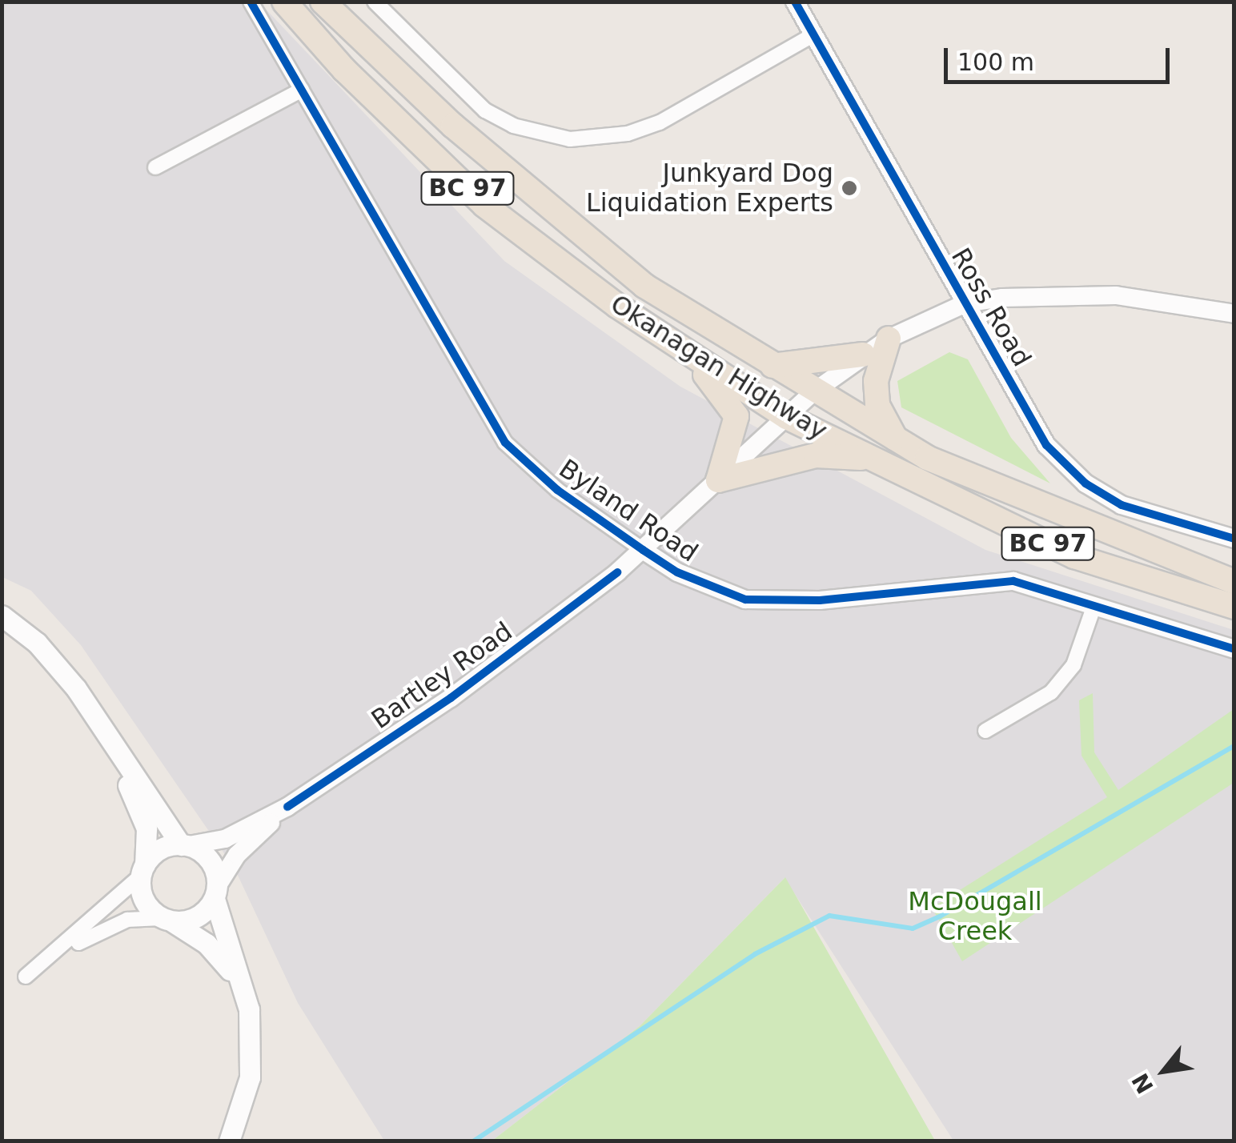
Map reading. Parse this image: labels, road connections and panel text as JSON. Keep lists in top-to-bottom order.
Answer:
{
  "streets": {
    "highway": ["BC 97", "Okanagan Highway"],
    "street": ["Ross Road", "Byland Road", "Bartley Road"]
  },
  "crossings": [
    ["Ross Road", "Bartley Road"],
    ["Okanagan Highway", "Bartley Road"],
    ["Byland Road", "Bartley Road"]
  ],
  "parks": ["McDougall Creek"],
  "places": ["Junkyard Dog Liquidation Experts"],
  "scale_bar": "100 m",
  "north": "bottom left"
}
